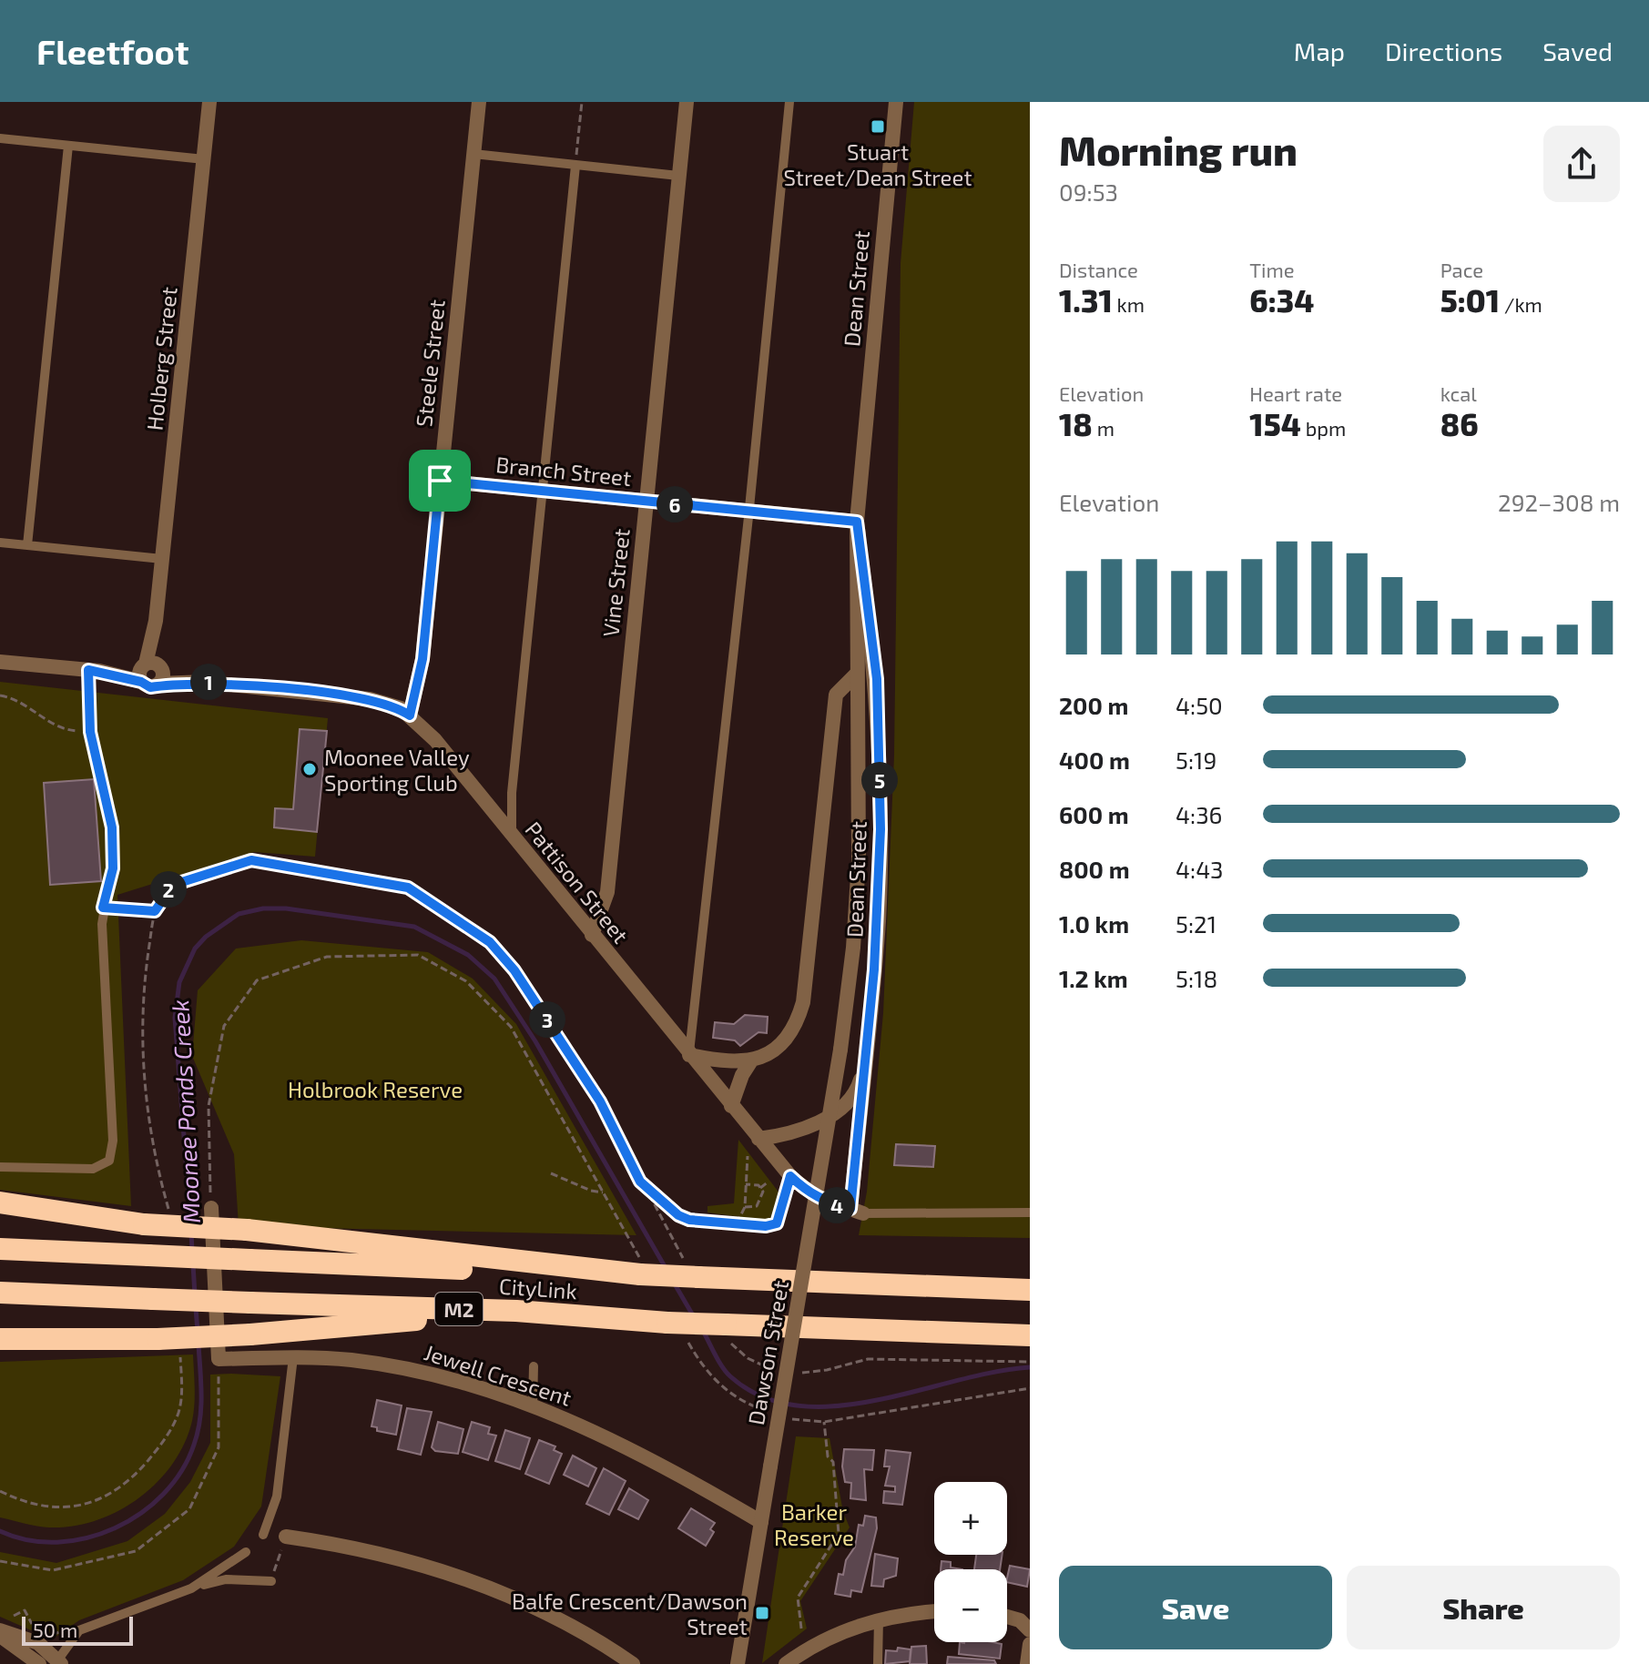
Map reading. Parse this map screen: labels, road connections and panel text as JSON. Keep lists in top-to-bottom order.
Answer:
{
  "streets": {
    "highway": ["CityLink", "M2"],
    "street": [
      "Dean Street",
      "Holberg Street",
      "Steele Street",
      "Branch Street",
      "Vine Street",
      "Pattison Street",
      "Dawson Street",
      "Jewell Crescent"
    ]
  },
  "crossings": [
    ["Dean Street", "Branch Street"],
    ["Dean Street", "Pattison Street"],
    ["Dean Street", "Dawson Street"],
    ["Holberg Street", "Pattison Street"],
    ["Steele Street", "Branch Street"],
    ["Steele Street", "Pattison Street"],
    ["Branch Street", "Vine Street"],
    ["Vine Street", "Pattison Street"],
    ["Dawson Street", "Jewell Crescent"]
  ],
  "water": ["Moonee Ponds Creek"],
  "parks": ["Holbrook Reserve", "Barker Reserve"],
  "places": {
    "transit": ["Stuart Street/Dean Street", "Balfe Crescent/Dawson Street"],
    "other": ["Moonee Valley Sporting Club"]
  },
  "scale_bar": "50 m",
  "page": {
    "header": "Fleetfoot",
    "nav": ["Map", "Directions", "Saved"],
    "heading": ["Morning run", "09:53"],
    "stats": [
      ["Distance", "1.31 km"],
      ["Time", "6:34"],
      ["Pace", "5:01 /km"],
      ["Elevation", "18 m"],
      ["Heart rate", "154 bpm"],
      ["kcal", "86"]
    ],
    "chart": ["Elevation", "292–308 m"],
    "pins": [
      "6",
      "1",
      "5",
      "2",
      "3",
      "4"
    ],
    "list": [
      {
        "name": "200 m",
        "note": "4:50"
      },
      {
        "name": "400 m",
        "note": "5:19"
      },
      {
        "name": "600 m",
        "note": "4:36"
      },
      {
        "name": "800 m",
        "note": "4:43"
      },
      {
        "name": "1.0 km",
        "note": "5:21"
      },
      {
        "name": "1.2 km",
        "note": "5:18"
      }
    ],
    "map_buttons": ["+", "−"],
    "buttons": ["Save", "Share"],
    "scale": "50 m"
  }
}
